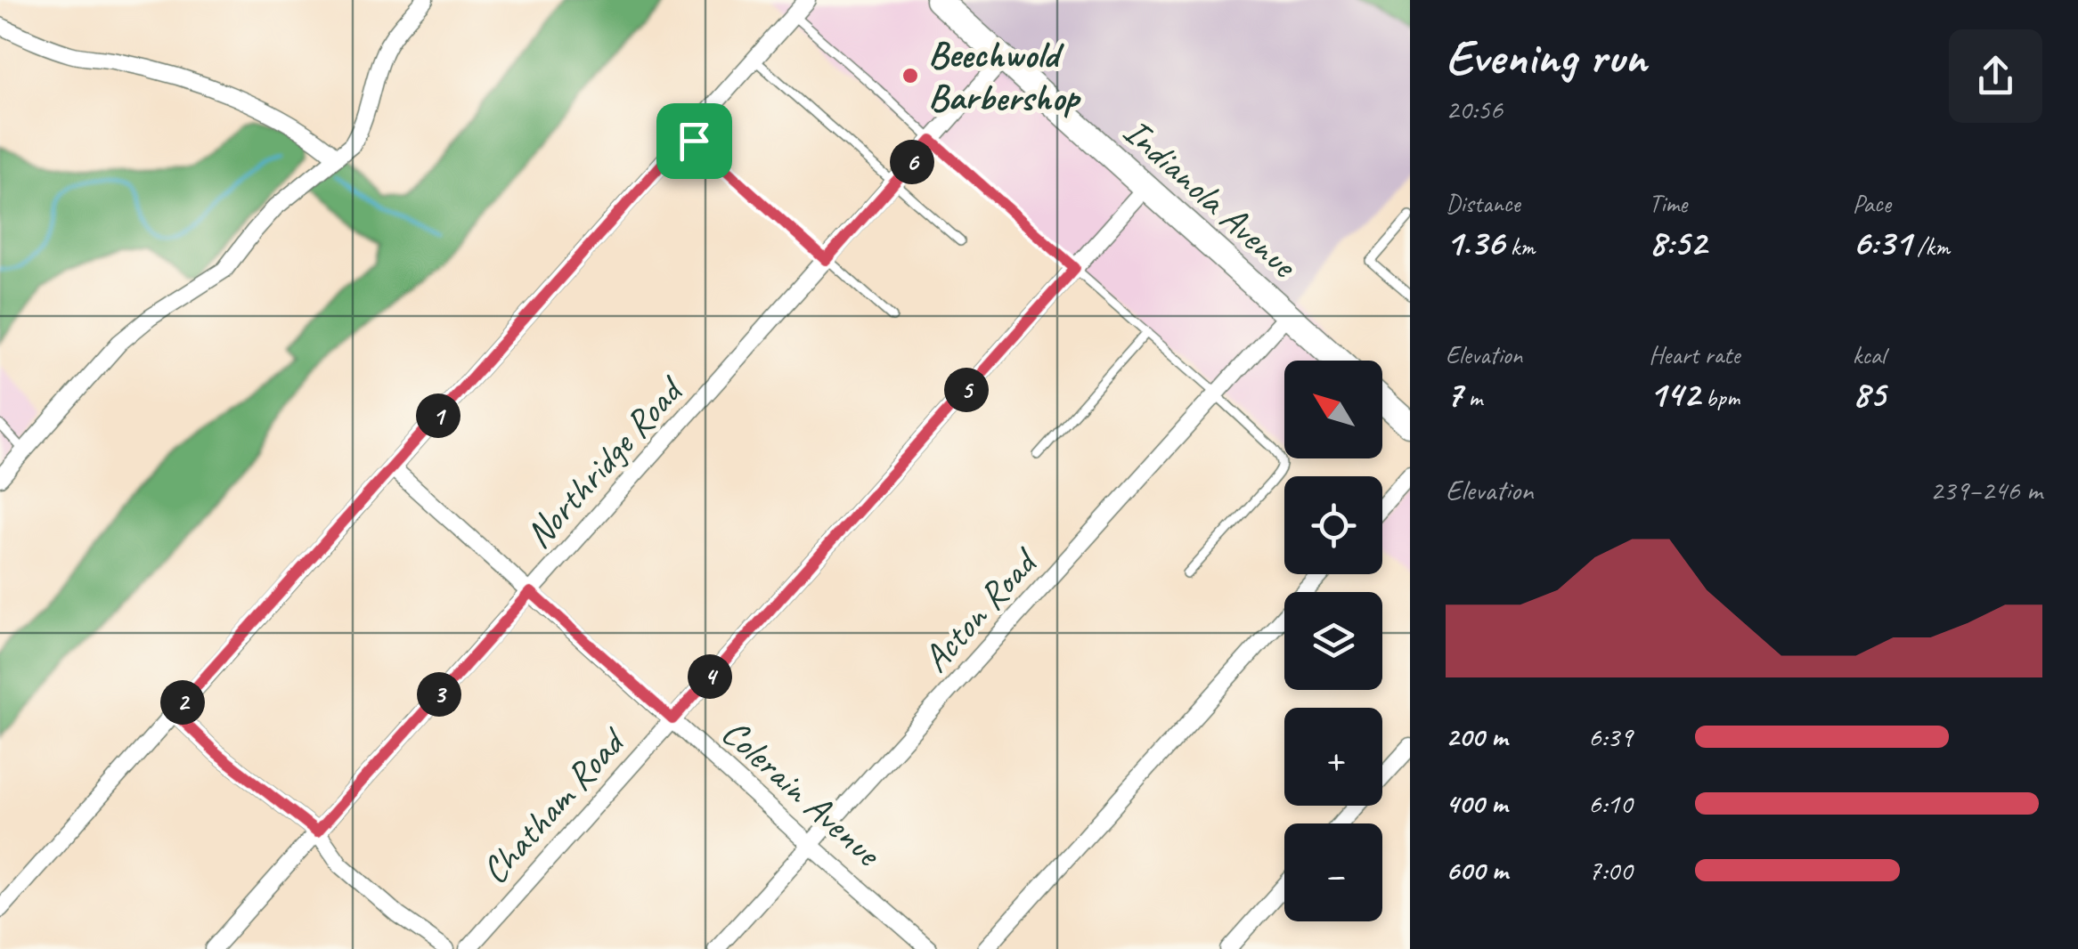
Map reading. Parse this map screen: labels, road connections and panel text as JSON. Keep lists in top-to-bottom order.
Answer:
{
  "streets": {
    "main road": ["Indianola Avenue"],
    "street": [
      "Northridge Road",
      "Acton Road",
      "Colerain Avenue",
      "Chatham Road"
    ]
  },
  "crossings": [
    ["Indianola Avenue", "Northridge Road"],
    ["Indianola Avenue", "Acton Road"],
    ["Indianola Avenue", "Chatham Road"],
    ["Northridge Road", "Colerain Avenue"],
    ["Acton Road", "Colerain Avenue"],
    ["Colerain Avenue", "Chatham Road"]
  ],
  "places": ["Beechwold Barbershop"],
  "north": "top left",
  "page": {
    "heading": ["Evening run", "20:56"],
    "pins": [
      "6",
      "5",
      "1",
      "4",
      "3",
      "2"
    ],
    "stats": [
      ["Distance", "1.36 km"],
      ["Time", "8:52"],
      ["Pace", "6:31 /km"],
      ["Elevation", "7 m"],
      ["Heart rate", "142 bpm"],
      ["kcal", "85"]
    ],
    "map_buttons": ["+", "−"],
    "chart": ["Elevation", "239–246 m"],
    "list": [
      {
        "name": "200 m",
        "note": "6:39"
      },
      {
        "name": "400 m",
        "note": "6:10"
      },
      {
        "name": "600 m",
        "note": "7:00"
      }
    ]
  }
}
